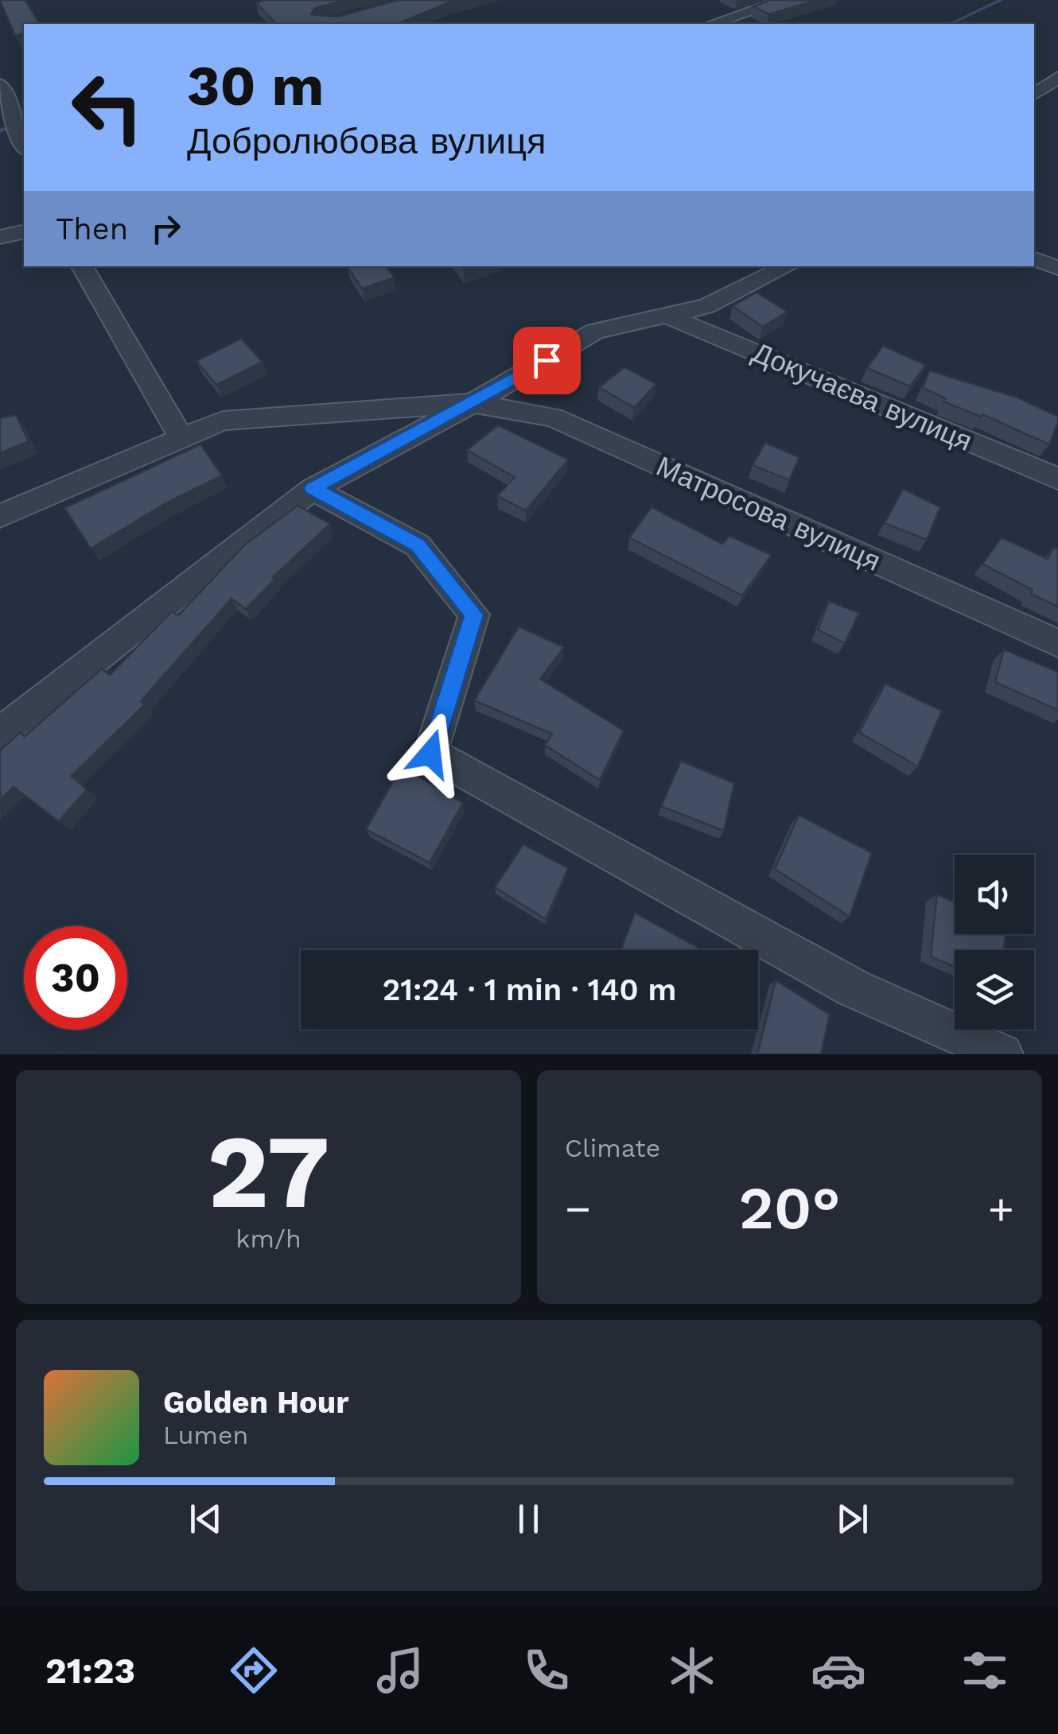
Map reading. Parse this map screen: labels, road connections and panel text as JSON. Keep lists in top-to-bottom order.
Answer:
{
  "streets": {
    "street": ["Докучаєва вулиця", "Матросова вулиця"]
  },
  "page": {
    "turn": ["30 m", "Добролюбова вулиця"],
    "then": "Then",
    "limit": "30",
    "trip": "21:24 · 1 min · 140 m",
    "tile": [
      ["27", "km/h"],
      "Climate"
    ],
    "heat": ["−", "20°", "+"],
    "song": ["Golden Hour", "Lumen"],
    "tabs": "21:23"
  }
}
